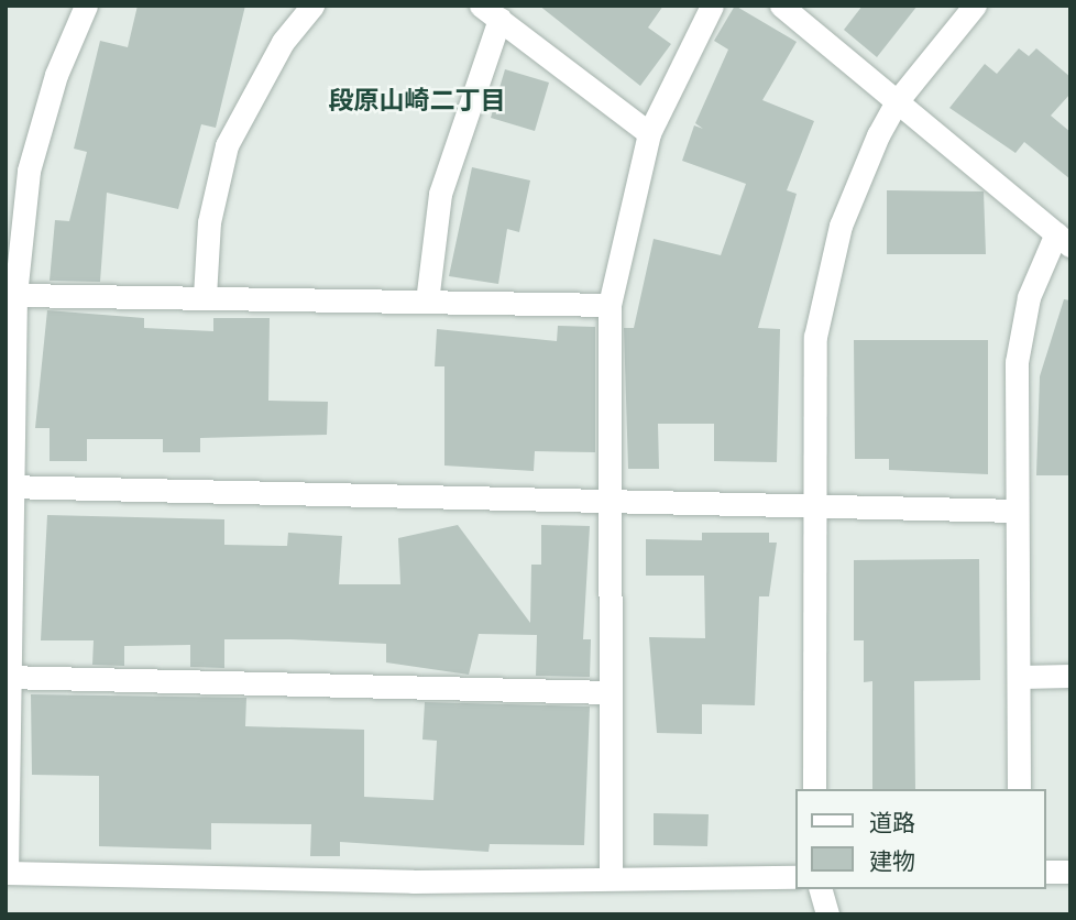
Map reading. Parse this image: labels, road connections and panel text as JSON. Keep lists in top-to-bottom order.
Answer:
{
  "districts": ["段原山崎二丁目"],
  "legend": ["道路", "建物"]
}
